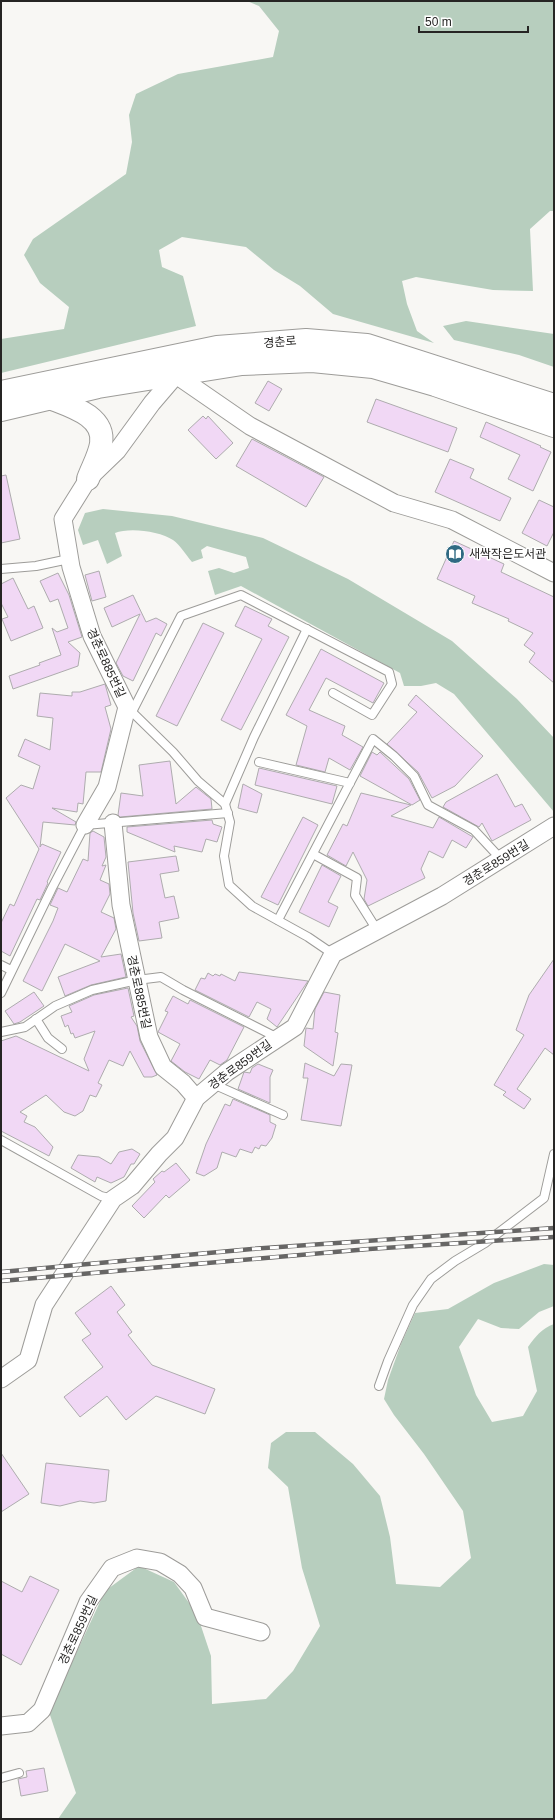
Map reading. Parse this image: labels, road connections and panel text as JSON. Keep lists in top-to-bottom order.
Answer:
{
  "streets": {
    "street": ["경춘로", "경춘로885번길", "경춘로859번길"]
  },
  "crossings": [
    ["경춘로", "경춘로885번길"],
    ["경춘로885번길", "경춘로859번길"]
  ],
  "places": {
    "library": ["새싹작은도서관"]
  },
  "scale_bar": "50 m"
}
